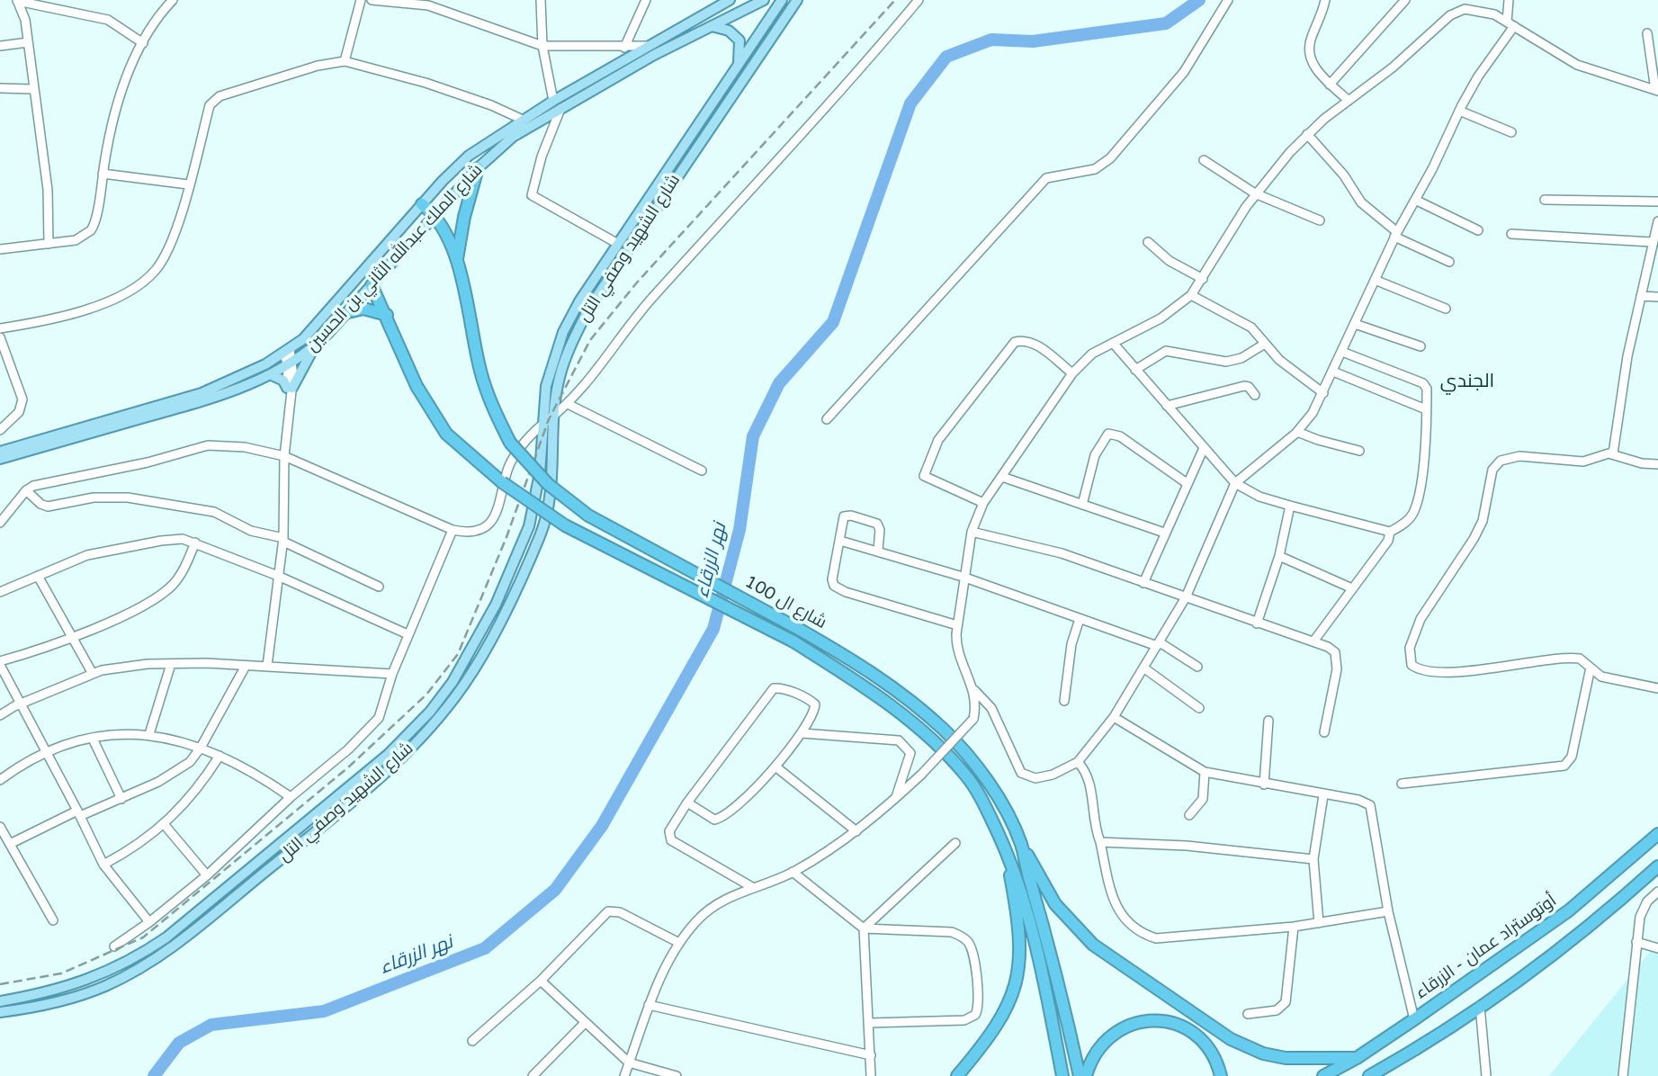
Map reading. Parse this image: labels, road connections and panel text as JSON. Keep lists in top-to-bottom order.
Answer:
{
  "streets": {
    "highway": ["شارع ال 100", "أوتوستراد عمان - الزرقاء"],
    "main road": ["شارع الشهيد وصفي التل", "شارع الملك عبدالله الثاني بن الحسين"]
  },
  "crossings": [
    ["شارع الملك عبدالله الثاني بن الحسين", "شارع ال 100"]
  ],
  "districts": ["الجندي"],
  "water": ["نهر الزرقاء"]
}
